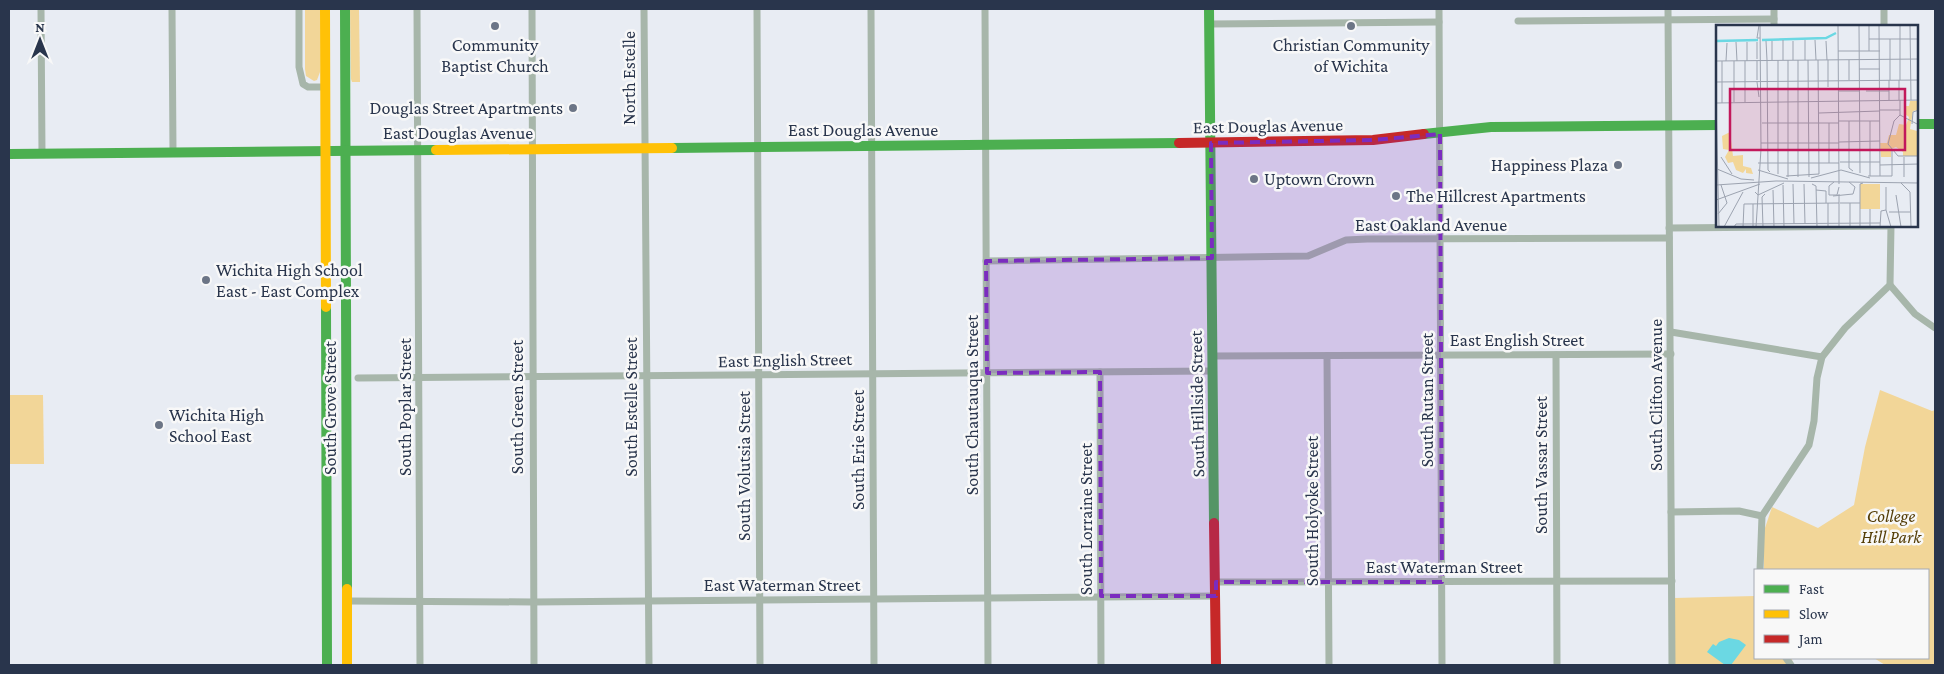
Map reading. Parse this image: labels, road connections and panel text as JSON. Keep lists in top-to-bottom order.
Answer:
{
  "streets": {
    "main road": ["East Douglas Avenue", "South Hillside Street", "South Grove Street"],
    "street": [
      "North Estelle",
      "East Oakland Avenue",
      "East English Street",
      "South Clifton Avenue",
      "South Rutan Street",
      "South Chautauqua Street",
      "South Poplar Street",
      "South Green Street",
      "South Estelle Street",
      "South Erie Street",
      "South Vassar Street",
      "South Volutsia Street",
      "South Holyoke Street",
      "South Lorraine Street",
      "East Waterman Street"
    ]
  },
  "crossings": [
    ["North Estelle", "East Douglas Avenue"],
    ["North Estelle", "South Estelle Street"],
    ["East Douglas Avenue", "South Clifton Avenue"],
    ["East Douglas Avenue", "South Rutan Street"],
    ["East Douglas Avenue", "South Hillside Street"],
    ["East Douglas Avenue", "South Chautauqua Street"],
    ["East Douglas Avenue", "South Poplar Street"],
    ["East Douglas Avenue", "South Green Street"],
    ["East Douglas Avenue", "South Estelle Street"],
    ["East Douglas Avenue", "South Grove Street"],
    ["East Douglas Avenue", "South Erie Street"],
    ["East Douglas Avenue", "South Volutsia Street"],
    ["East Oakland Avenue", "South Clifton Avenue"],
    ["East Oakland Avenue", "South Rutan Street"],
    ["East Oakland Avenue", "South Hillside Street"],
    ["East Oakland Avenue", "South Chautauqua Street"],
    ["East English Street", "South Clifton Avenue"],
    ["East English Street", "South Rutan Street"],
    ["East English Street", "South Hillside Street"],
    ["East English Street", "South Chautauqua Street"],
    ["East English Street", "South Poplar Street"],
    ["East English Street", "South Green Street"],
    ["East English Street", "South Estelle Street"],
    ["East English Street", "South Erie Street"],
    ["East English Street", "South Vassar Street"],
    ["East English Street", "South Volutsia Street"],
    ["East English Street", "South Holyoke Street"],
    ["East English Street", "South Lorraine Street"],
    ["South Clifton Avenue", "East Waterman Street"],
    ["South Rutan Street", "East Waterman Street"],
    ["South Hillside Street", "East Waterman Street"],
    ["South Chautauqua Street", "East Waterman Street"],
    ["South Poplar Street", "East Waterman Street"],
    ["South Green Street", "East Waterman Street"],
    ["South Estelle Street", "East Waterman Street"],
    ["South Grove Street", "East Waterman Street"],
    ["South Erie Street", "East Waterman Street"],
    ["South Vassar Street", "East Waterman Street"],
    ["South Volutsia Street", "East Waterman Street"],
    ["South Holyoke Street", "East Waterman Street"],
    ["South Lorraine Street", "East Waterman Street"]
  ],
  "parks": ["College Hill Park"],
  "places": [
    "Community Baptist Church",
    "Christian Community of Wichita",
    "Douglas Street Apartments",
    "Happiness Plaza",
    "Uptown Crown",
    "The Hillcrest Apartments",
    "Wichita High School East - East Complex",
    "Wichita High School East"
  ],
  "legend": ["Fast", "Slow", "Jam"],
  "north": "top"
}
